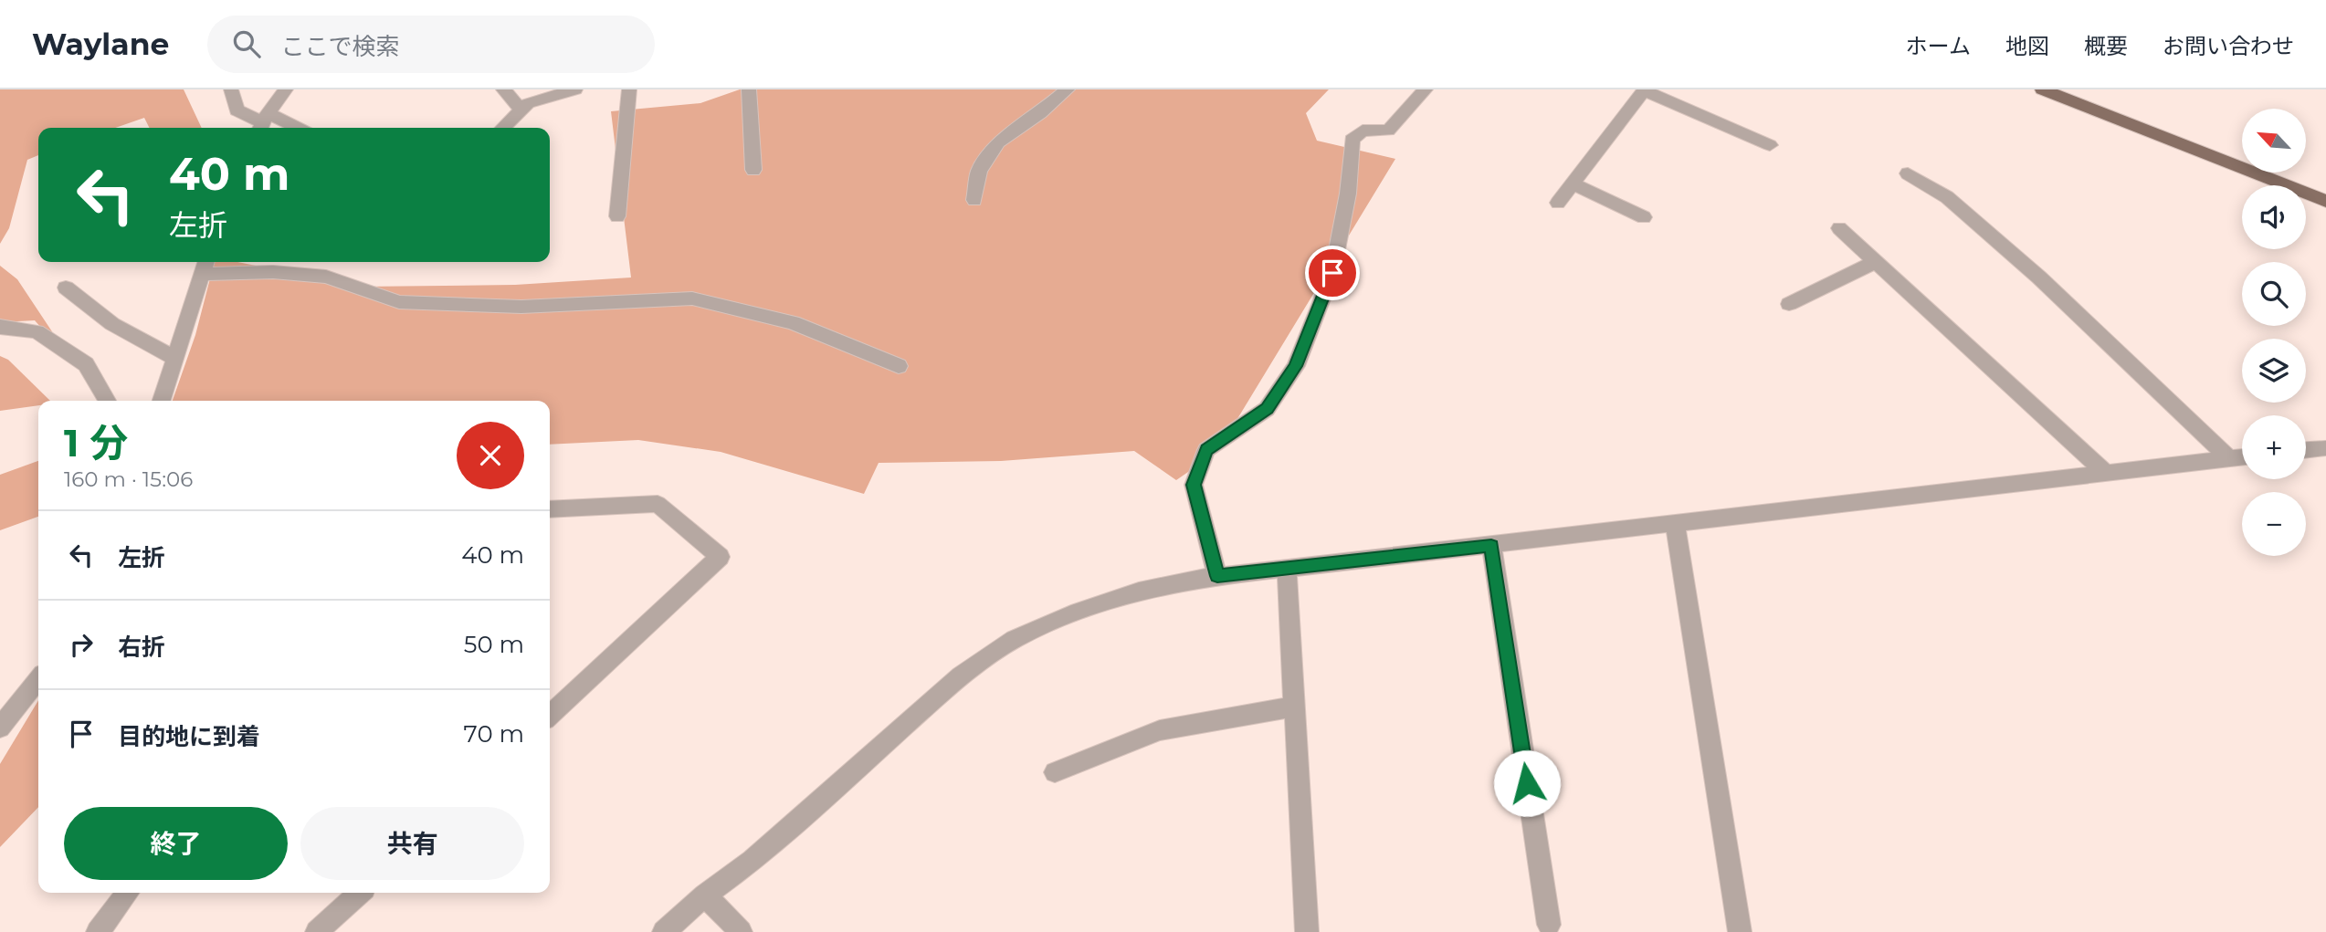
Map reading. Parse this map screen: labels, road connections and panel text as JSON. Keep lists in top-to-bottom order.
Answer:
{
  "north": "top left",
  "page": {
    "header": "Waylane",
    "search": "ここで検索",
    "nav": [
      "ホーム",
      "地図",
      "概要",
      "お問い合わせ"
    ],
    "map_buttons": ["+", "−"],
    "turn": ["40 m", "左折"],
    "heading": ["1 分", "160 m · 15:06"],
    "list": [
      {
        "name": "左折",
        "value": "40 m"
      },
      {
        "name": "右折",
        "value": "50 m"
      },
      {
        "name": "目的地に到着",
        "value": "70 m"
      }
    ],
    "buttons": ["終了", "共有"]
  }
}
